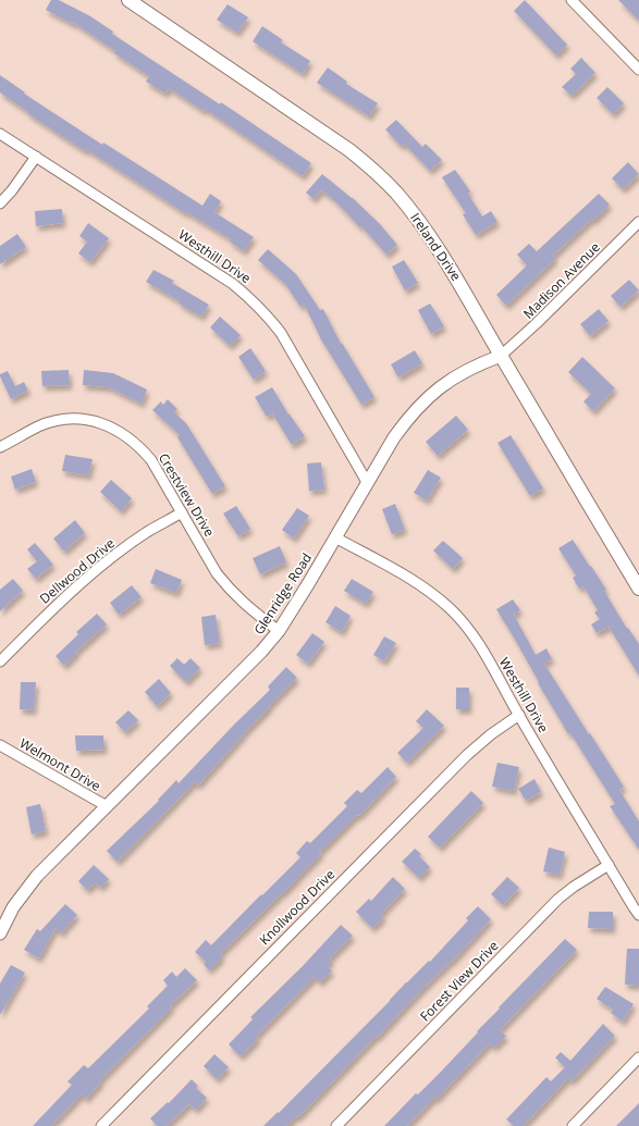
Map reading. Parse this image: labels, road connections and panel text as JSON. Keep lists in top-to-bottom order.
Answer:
{
  "streets": {
    "main road": ["Ireland Drive"],
    "street": [
      "Westhill Drive",
      "Madison Avenue",
      "Crestview Drive",
      "Dellwood Drive",
      "Glenridge Road",
      "Welmont Drive",
      "Knollwood Drive",
      "Forest View Drive"
    ]
  },
  "crossings": [
    ["Ireland Drive", "Madison Avenue"],
    ["Ireland Drive", "Glenridge Road"],
    ["Westhill Drive", "Glenridge Road"],
    ["Westhill Drive", "Knollwood Drive"],
    ["Westhill Drive", "Forest View Drive"],
    ["Madison Avenue", "Glenridge Road"],
    ["Crestview Drive", "Dellwood Drive"],
    ["Crestview Drive", "Glenridge Road"],
    ["Glenridge Road", "Welmont Drive"]
  ]
}
